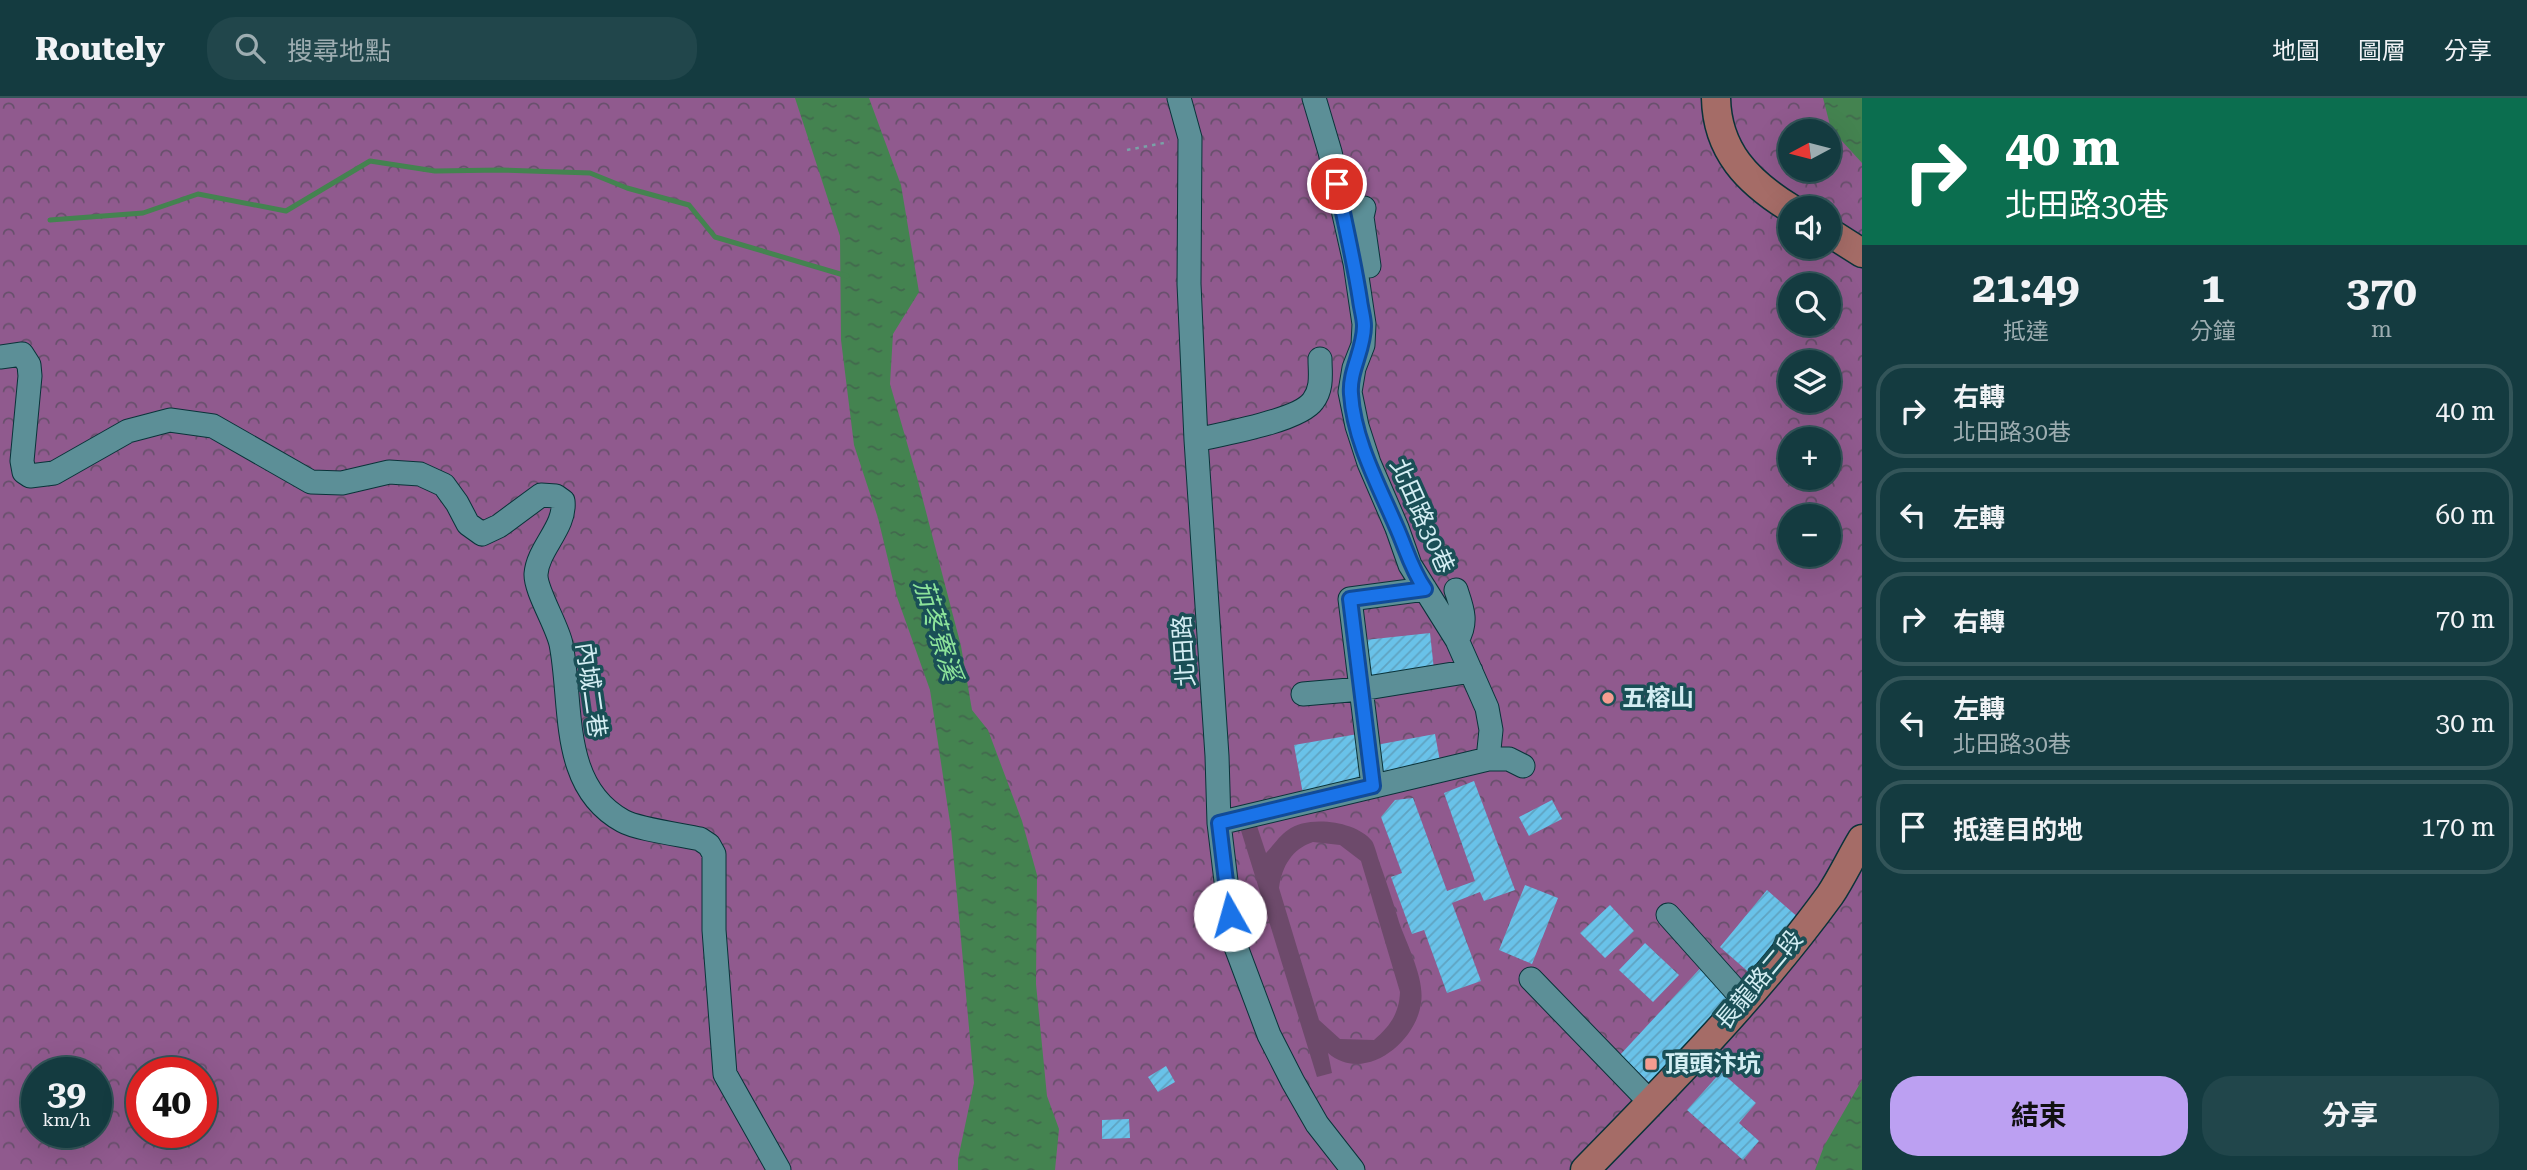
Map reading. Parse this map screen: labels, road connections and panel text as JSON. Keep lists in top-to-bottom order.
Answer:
{
  "streets": {
    "main road": ["長龍路二段"],
    "street": ["北田路30巷", "北田路", "內城二巷"]
  },
  "water": ["茄苳寮溪"],
  "places": {
    "other": ["五榕山"],
    "transit": ["頂頭汴坑"]
  },
  "north": "left",
  "page": {
    "header": "Routely",
    "search": "搜尋地點",
    "nav": ["地圖", "圖層", "分享"],
    "turn": ["40 m", "北田路30巷"],
    "map_buttons": ["+", "−"],
    "eta": [
      "21:49",
      "抵達",
      "1",
      "分鐘",
      "370",
      "m"
    ],
    "list": [
      {
        "name": "右轉",
        "note": "北田路30巷",
        "value": "40 m"
      },
      {
        "name": "左轉",
        "value": "60 m"
      },
      {
        "name": "右轉",
        "value": "70 m"
      },
      {
        "name": "左轉",
        "note": "北田路30巷",
        "value": "30 m"
      },
      {
        "name": "抵達目的地",
        "value": "170 m"
      }
    ],
    "speed": "39 km/h",
    "limit": "40",
    "buttons": ["結束", "分享"]
  }
}
